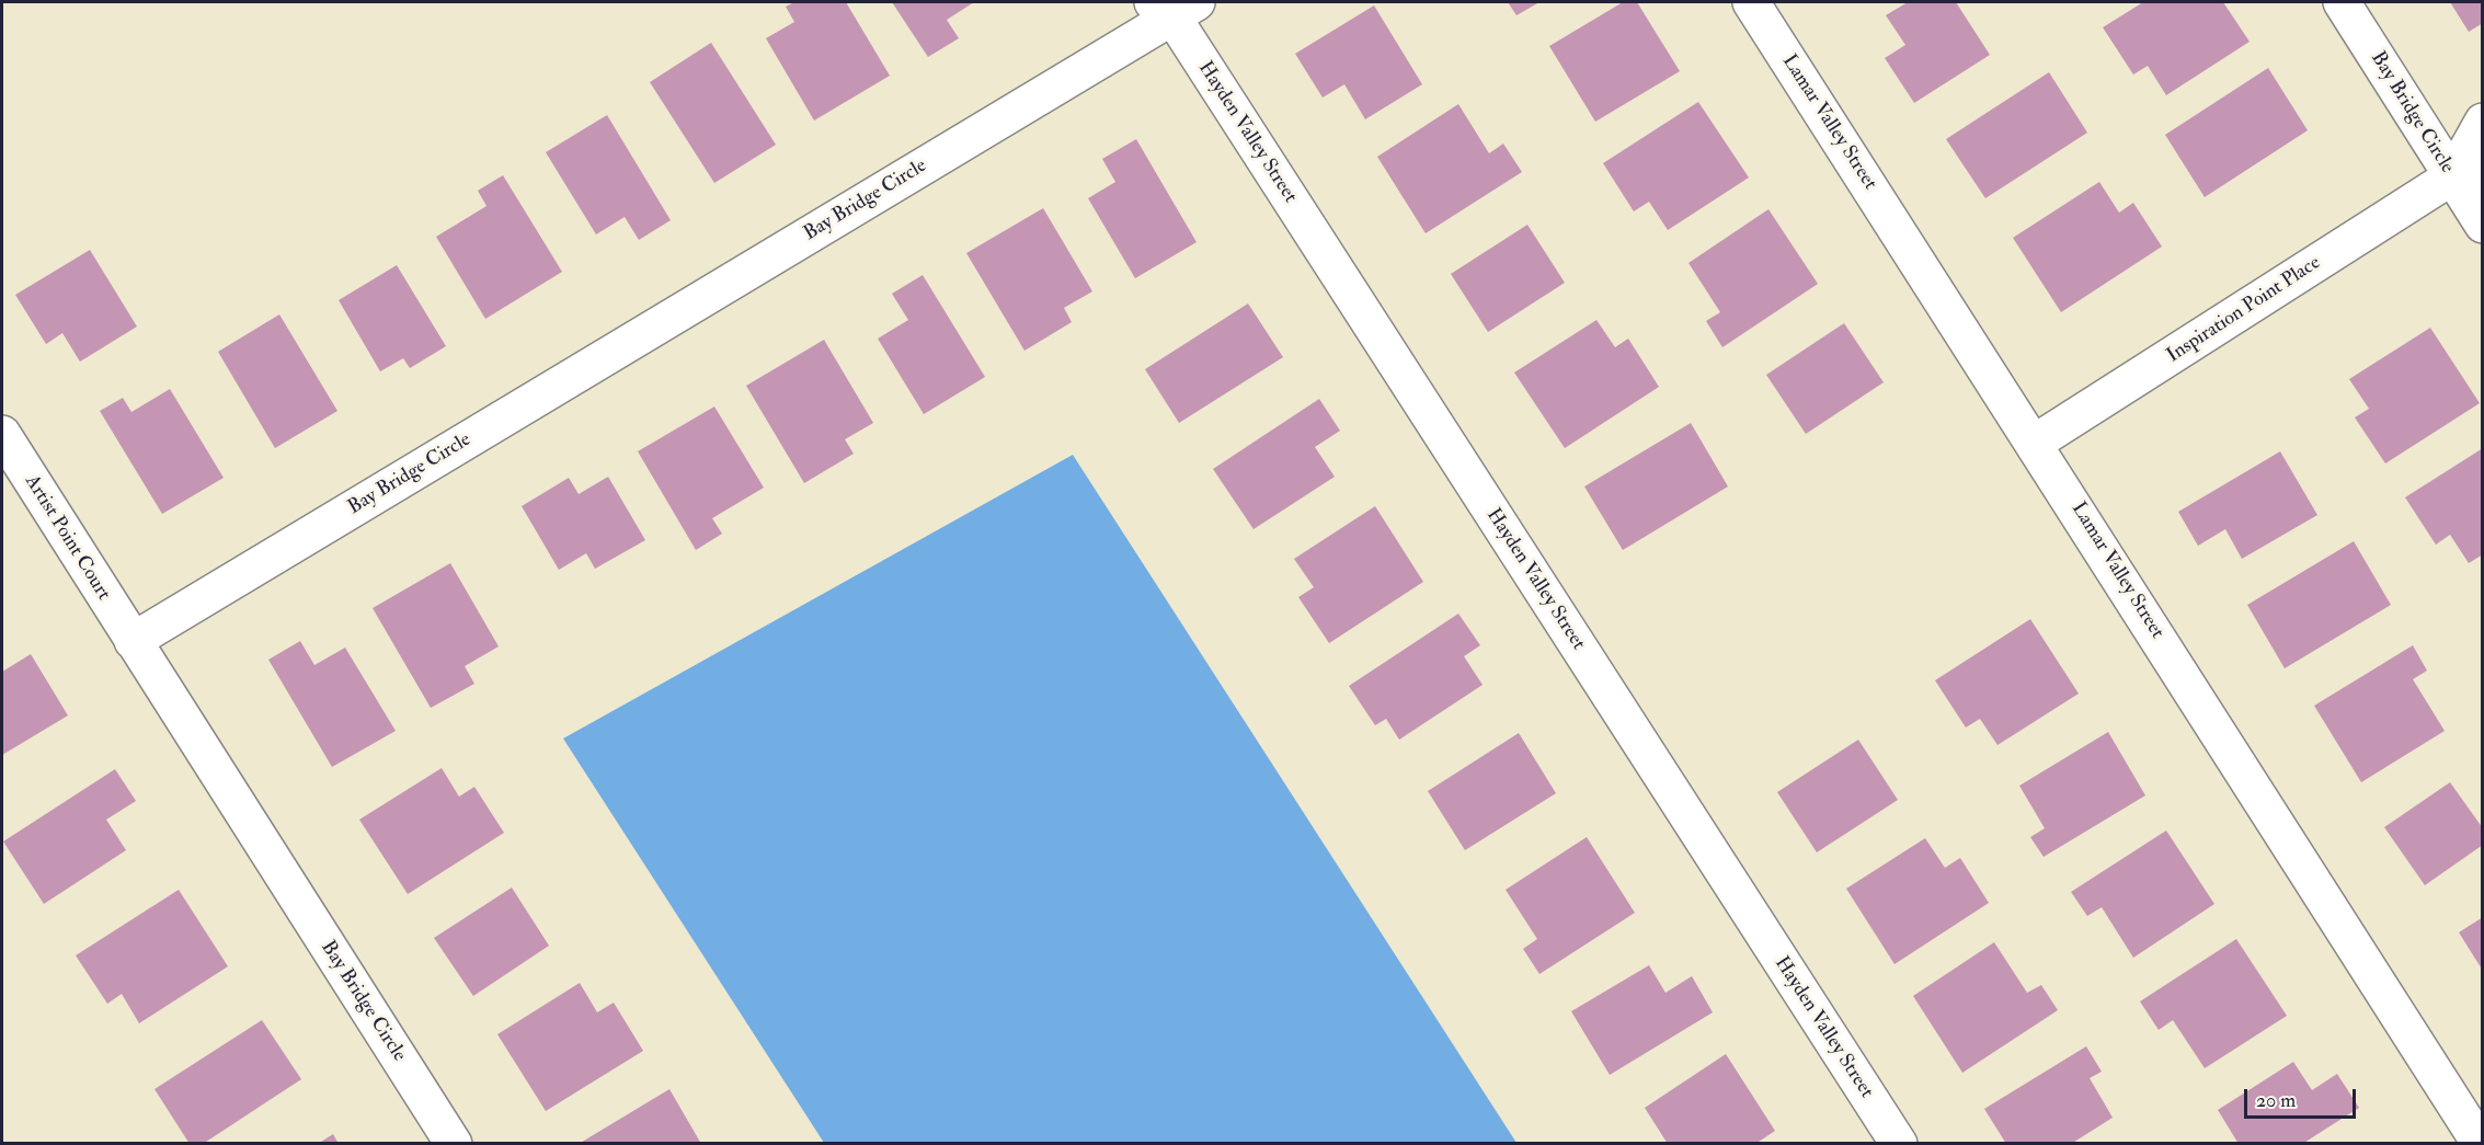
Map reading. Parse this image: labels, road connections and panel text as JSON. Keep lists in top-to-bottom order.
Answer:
{
  "streets": {
    "street": [
      "Bay Bridge Circle",
      "Lamar Valley Street",
      "Hayden Valley Street",
      "Inspiration Point Place",
      "Artist Point Court"
    ]
  },
  "crossings": [
    ["Bay Bridge Circle", "Hayden Valley Street"],
    ["Bay Bridge Circle", "Inspiration Point Place"],
    ["Bay Bridge Circle", "Artist Point Court"],
    ["Lamar Valley Street", "Inspiration Point Place"]
  ],
  "scale_bar": "20 m"
}
